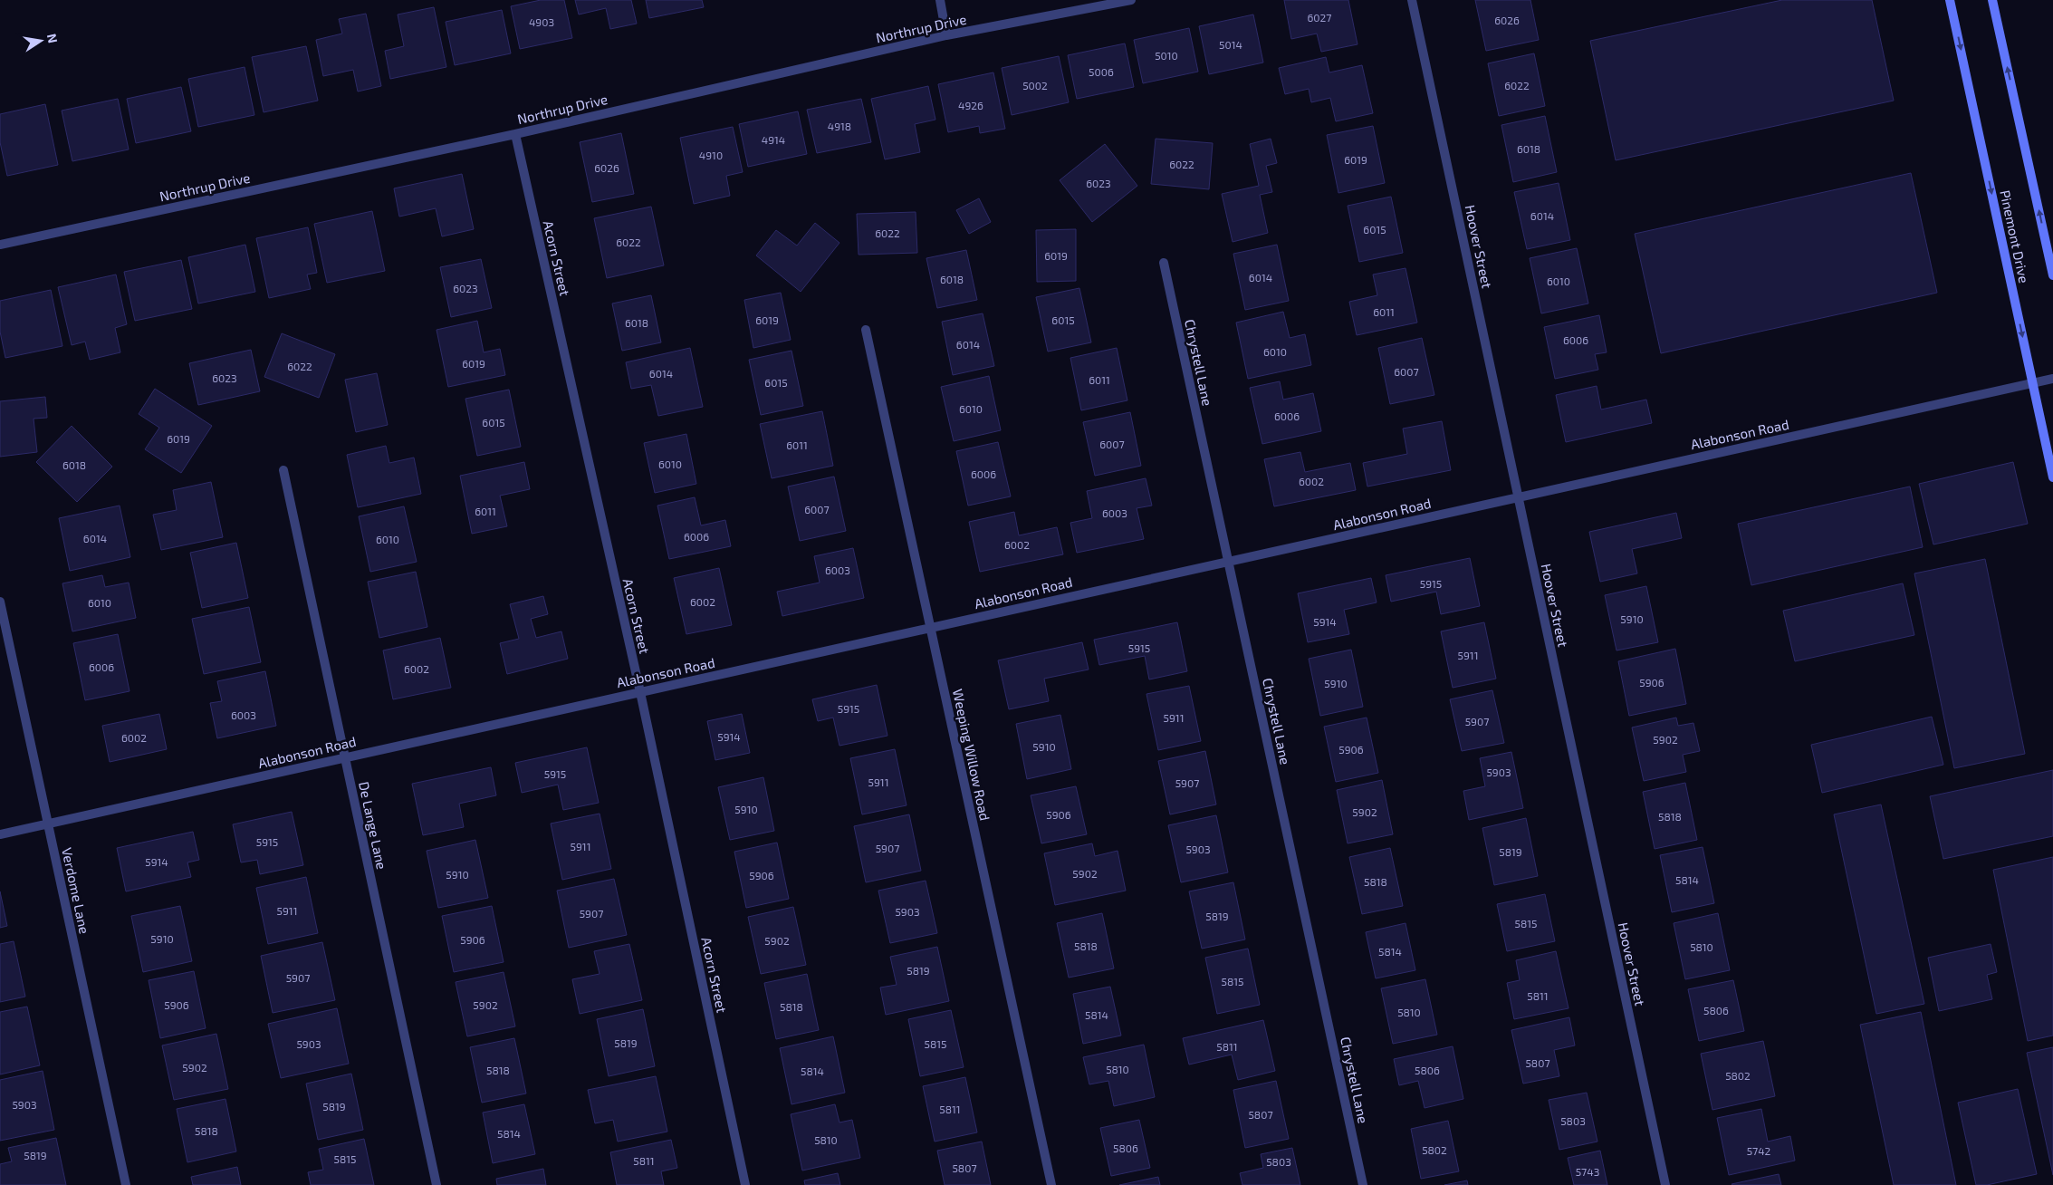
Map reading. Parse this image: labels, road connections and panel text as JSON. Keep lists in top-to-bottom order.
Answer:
{
  "streets": {
    "main road": ["Pinemont Drive"],
    "street": [
      "Northrup Drive",
      "Hoover Street",
      "Acorn Street",
      "Chrystell Lane",
      "Alabonson Road",
      "Weeping Willow Road",
      "De Lange Lane",
      "Verdome Lane"
    ]
  },
  "crossings": [
    ["Northrup Drive", "Acorn Street"],
    ["Pinemont Drive", "Alabonson Road"],
    ["Hoover Street", "Alabonson Road"],
    ["Acorn Street", "Alabonson Road"],
    ["Chrystell Lane", "Alabonson Road"],
    ["Alabonson Road", "Weeping Willow Road"],
    ["Alabonson Road", "De Lange Lane"],
    ["Alabonson Road", "Verdome Lane"]
  ],
  "house_numbers": [
    "6027",
    "6026",
    "4903",
    "5014",
    "5010",
    "5006",
    "5002",
    "6022",
    "4926",
    "4918",
    "4914",
    "6018",
    "4910",
    "6019",
    "6022",
    "6026",
    "6023",
    "6014",
    "6015",
    "6022",
    "6022",
    "6019",
    "6014",
    "6018",
    "6010",
    "6023",
    "6011",
    "6019",
    "6015",
    "6018",
    "6006",
    "6014",
    "6010",
    "6019",
    "6022",
    "6007",
    "6014",
    "6023",
    "6011",
    "6015",
    "6010",
    "6006",
    "6015",
    "6019",
    "6007",
    "6011",
    "6010",
    "6018",
    "6006",
    "6002",
    "6007",
    "6011",
    "6003",
    "6006",
    "6014",
    "6010",
    "6002",
    "6003",
    "5915",
    "6002",
    "6010",
    "5910",
    "5914",
    "5915",
    "5911",
    "6006",
    "6002",
    "5906",
    "5910",
    "5915",
    "6003",
    "5911",
    "5907",
    "5914",
    "6002",
    "5902",
    "5910",
    "5906",
    "5903",
    "5915",
    "5911",
    "5907",
    "5910",
    "5902",
    "5906",
    "5818",
    "5915",
    "5911",
    "5907",
    "5903",
    "5819",
    "5914",
    "5902",
    "5910",
    "5906",
    "5814",
    "5818",
    "5911",
    "5903",
    "5907",
    "5819",
    "5815",
    "5910",
    "5906",
    "5902",
    "5818",
    "5810",
    "5814",
    "5819",
    "5907",
    "5815",
    "5811",
    "5906",
    "5902",
    "5818",
    "5806",
    "5810",
    "5814",
    "5819",
    "5903",
    "5815",
    "5811",
    "5807",
    "5902",
    "5810",
    "5818",
    "5806",
    "5814",
    "5802",
    "5903",
    "5819",
    "5811",
    "5807",
    "5803",
    "5818",
    "5814",
    "5810",
    "5806",
    "5802",
    "5742",
    "5819",
    "5815",
    "5811",
    "5803",
    "5807",
    "5743"
  ],
  "north": "right"
}
